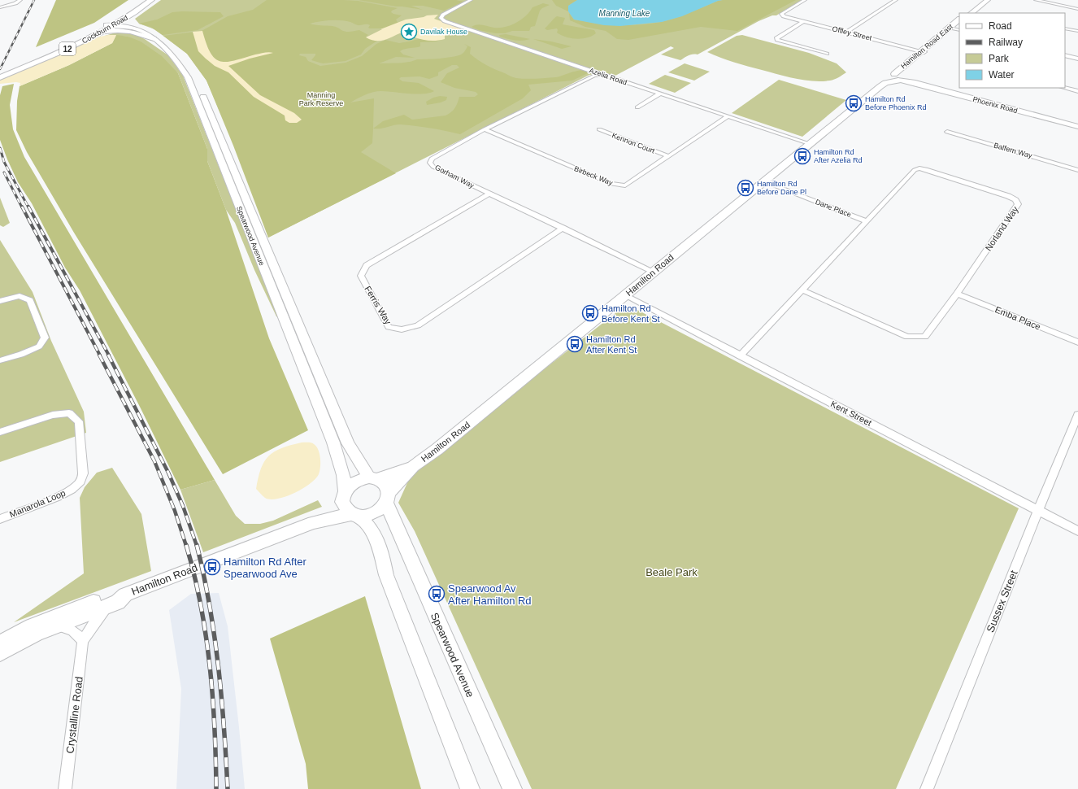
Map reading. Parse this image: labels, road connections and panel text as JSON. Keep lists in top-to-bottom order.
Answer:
{
  "streets": {
    "main road": [
      "Cockburn Road",
      "Hamilton Road East",
      "12",
      "Spearwood Avenue",
      "Hamilton Road"
    ],
    "street": [
      "Offley Street",
      "Azelia Road",
      "Phoenix Road",
      "Kennon Court",
      "Balfern Way",
      "Birbeck Way",
      "Gorham Way",
      "Dane Place",
      "Norland Way",
      "Ferris Way",
      "Emba Place",
      "Kent Street",
      "Manarola Loop",
      "Sussex Street",
      "Crystalline Road"
    ]
  },
  "crossings": [
    ["Cockburn Road", "Spearwood Avenue"],
    ["Offley Street", "Hamilton Road East"],
    ["Hamilton Road East", "Phoenix Road"],
    ["Hamilton Road East", "Hamilton Road"],
    ["Azelia Road", "Birbeck Way"],
    ["Azelia Road", "Gorham Way"],
    ["Azelia Road", "Hamilton Road"],
    ["Phoenix Road", "Hamilton Road"],
    ["Kennon Court", "Birbeck Way"],
    ["Birbeck Way", "Gorham Way"],
    ["Gorham Way", "Hamilton Road"],
    ["Gorham Way", "Ferris Way"],
    ["Dane Place", "Norland Way"],
    ["Dane Place", "Hamilton Road"],
    ["Norland Way", "Emba Place"],
    ["Norland Way", "Kent Street"],
    ["Spearwood Avenue", "Hamilton Road"],
    ["Hamilton Road", "Kent Street"],
    ["Hamilton Road", "Crystalline Road"],
    ["Kent Street", "Sussex Street"]
  ],
  "water": ["Manning Lake"],
  "parks": ["Manning Park Reserve", "Beale Park"],
  "places": {
    "place": ["Davilak House"],
    "bus stop": [
      "Hamilton Rd Before Phoenix Rd",
      "Hamilton Rd After Azelia Rd",
      "Hamilton Rd Before Dane Pl",
      "Hamilton Rd Before Kent St",
      "Hamilton Rd After Kent St",
      "Hamilton Rd After Spearwood Ave",
      "Spearwood Av After Hamilton Rd"
    ]
  },
  "legend": [
    "Road",
    "Railway",
    "Park",
    "Water"
  ]
}
